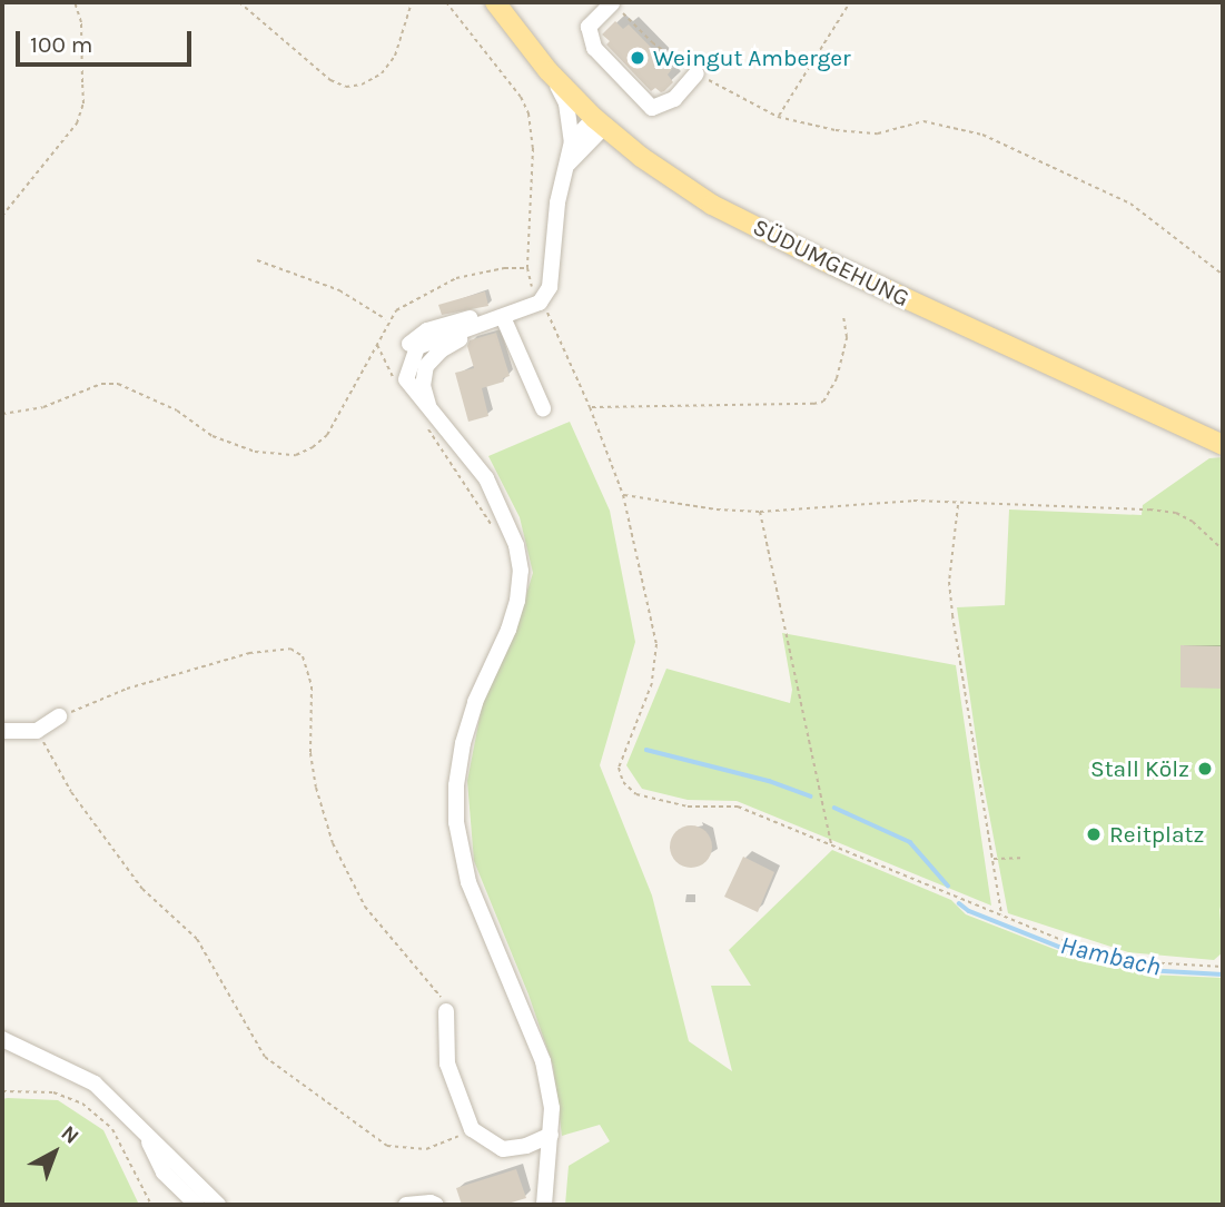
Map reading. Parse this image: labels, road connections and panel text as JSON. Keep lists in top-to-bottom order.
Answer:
{
  "streets": {
    "main road": ["SÜDUMGEHUNG"]
  },
  "water": ["Hambach"],
  "places": ["Weingut Amberger", "Stall Kölz", "Reitplatz"],
  "scale_bar": "100 m",
  "north": "top right"
}
